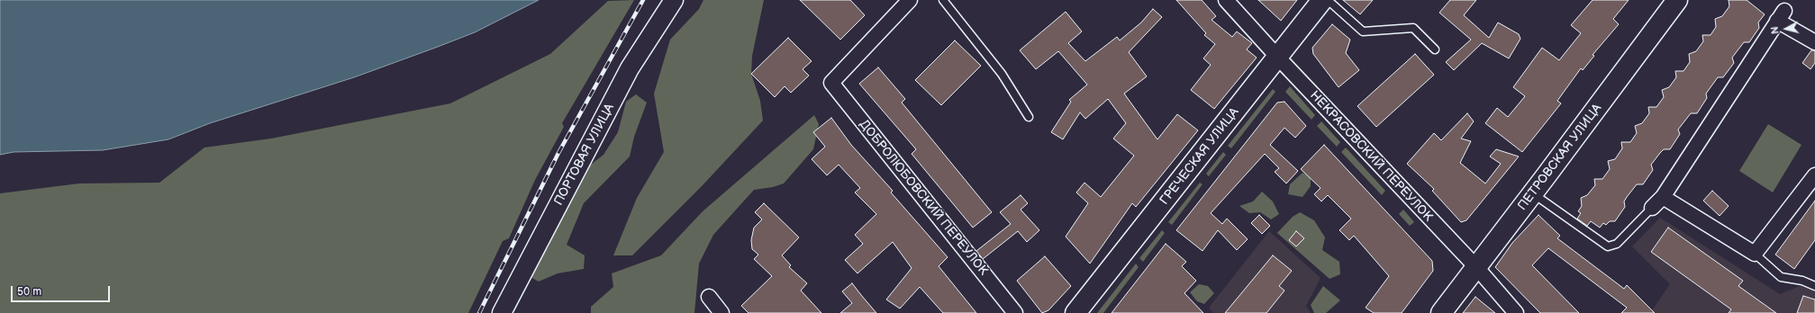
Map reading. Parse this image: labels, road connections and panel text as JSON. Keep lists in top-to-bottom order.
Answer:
{
  "streets": {
    "main road": ["ГРЕЧЕСКАЯ УЛИЦА", "ПЕТРОВСКАЯ УЛИЦА"],
    "street": ["ПОРТОВАЯ УЛИЦА", "НЕКРАСОВСКИЙ ПЕРЕУЛОК", "ДОБРОЛЮБОВСКИЙ ПЕРЕУЛОК"]
  },
  "crossings": [
    ["ГРЕЧЕСКАЯ УЛИЦА", "НЕКРАСОВСКИЙ ПЕРЕУЛОК"],
    ["НЕКРАСОВСКИЙ ПЕРЕУЛОК", "ПЕТРОВСКАЯ УЛИЦА"]
  ],
  "scale_bar": "50 m",
  "north": "left"
}
